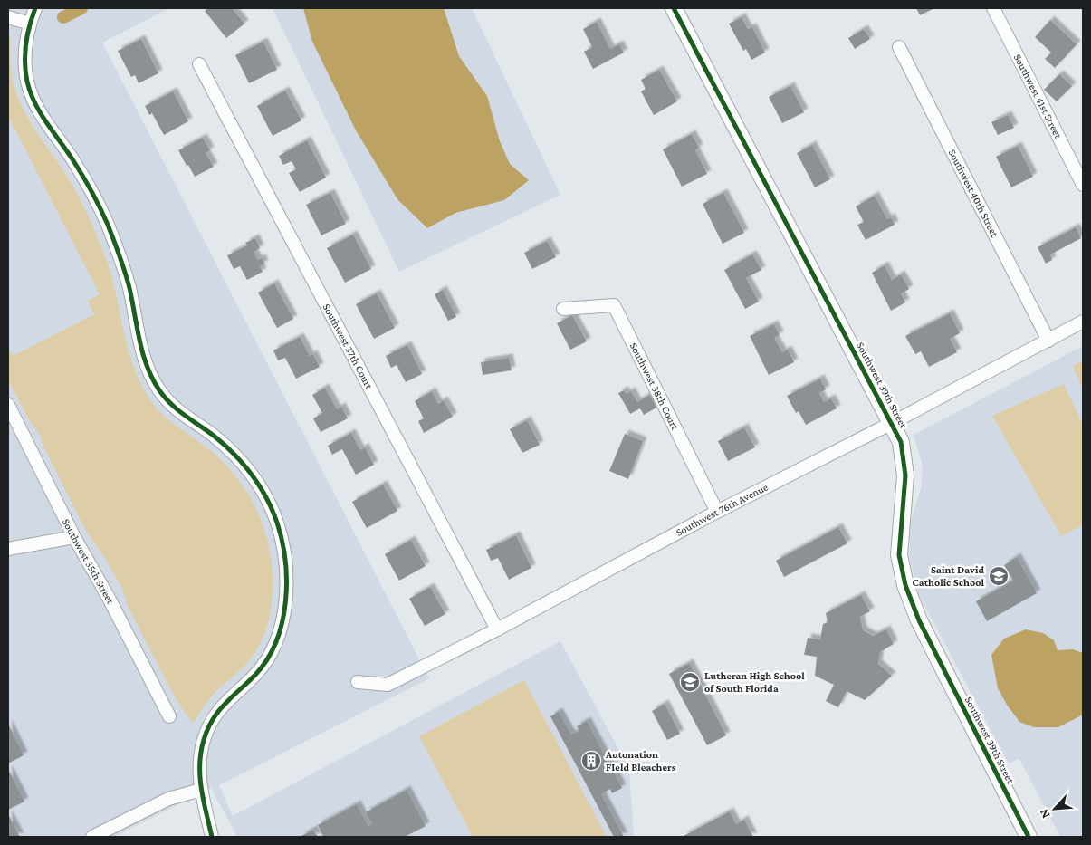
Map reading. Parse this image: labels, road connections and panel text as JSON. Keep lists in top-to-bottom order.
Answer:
{
  "streets": {
    "street": [
      "Southwest 41st Street",
      "Southwest 40th Street",
      "Southwest 37th Court",
      "Southwest 39th Street",
      "Southwest 38th Court",
      "Southwest 76th Avenue",
      "Southwest 35th Street"
    ]
  },
  "crossings": [
    ["Southwest 40th Street", "Southwest 76th Avenue"],
    ["Southwest 37th Court", "Southwest 76th Avenue"],
    ["Southwest 39th Street", "Southwest 76th Avenue"],
    ["Southwest 38th Court", "Southwest 76th Avenue"]
  ],
  "places": {
    "school or university": ["Saint David Catholic School", "Lutheran High School of South Florida"],
    "building": ["Autonation FIeld Bleachers"]
  },
  "north": "bottom left"
}
